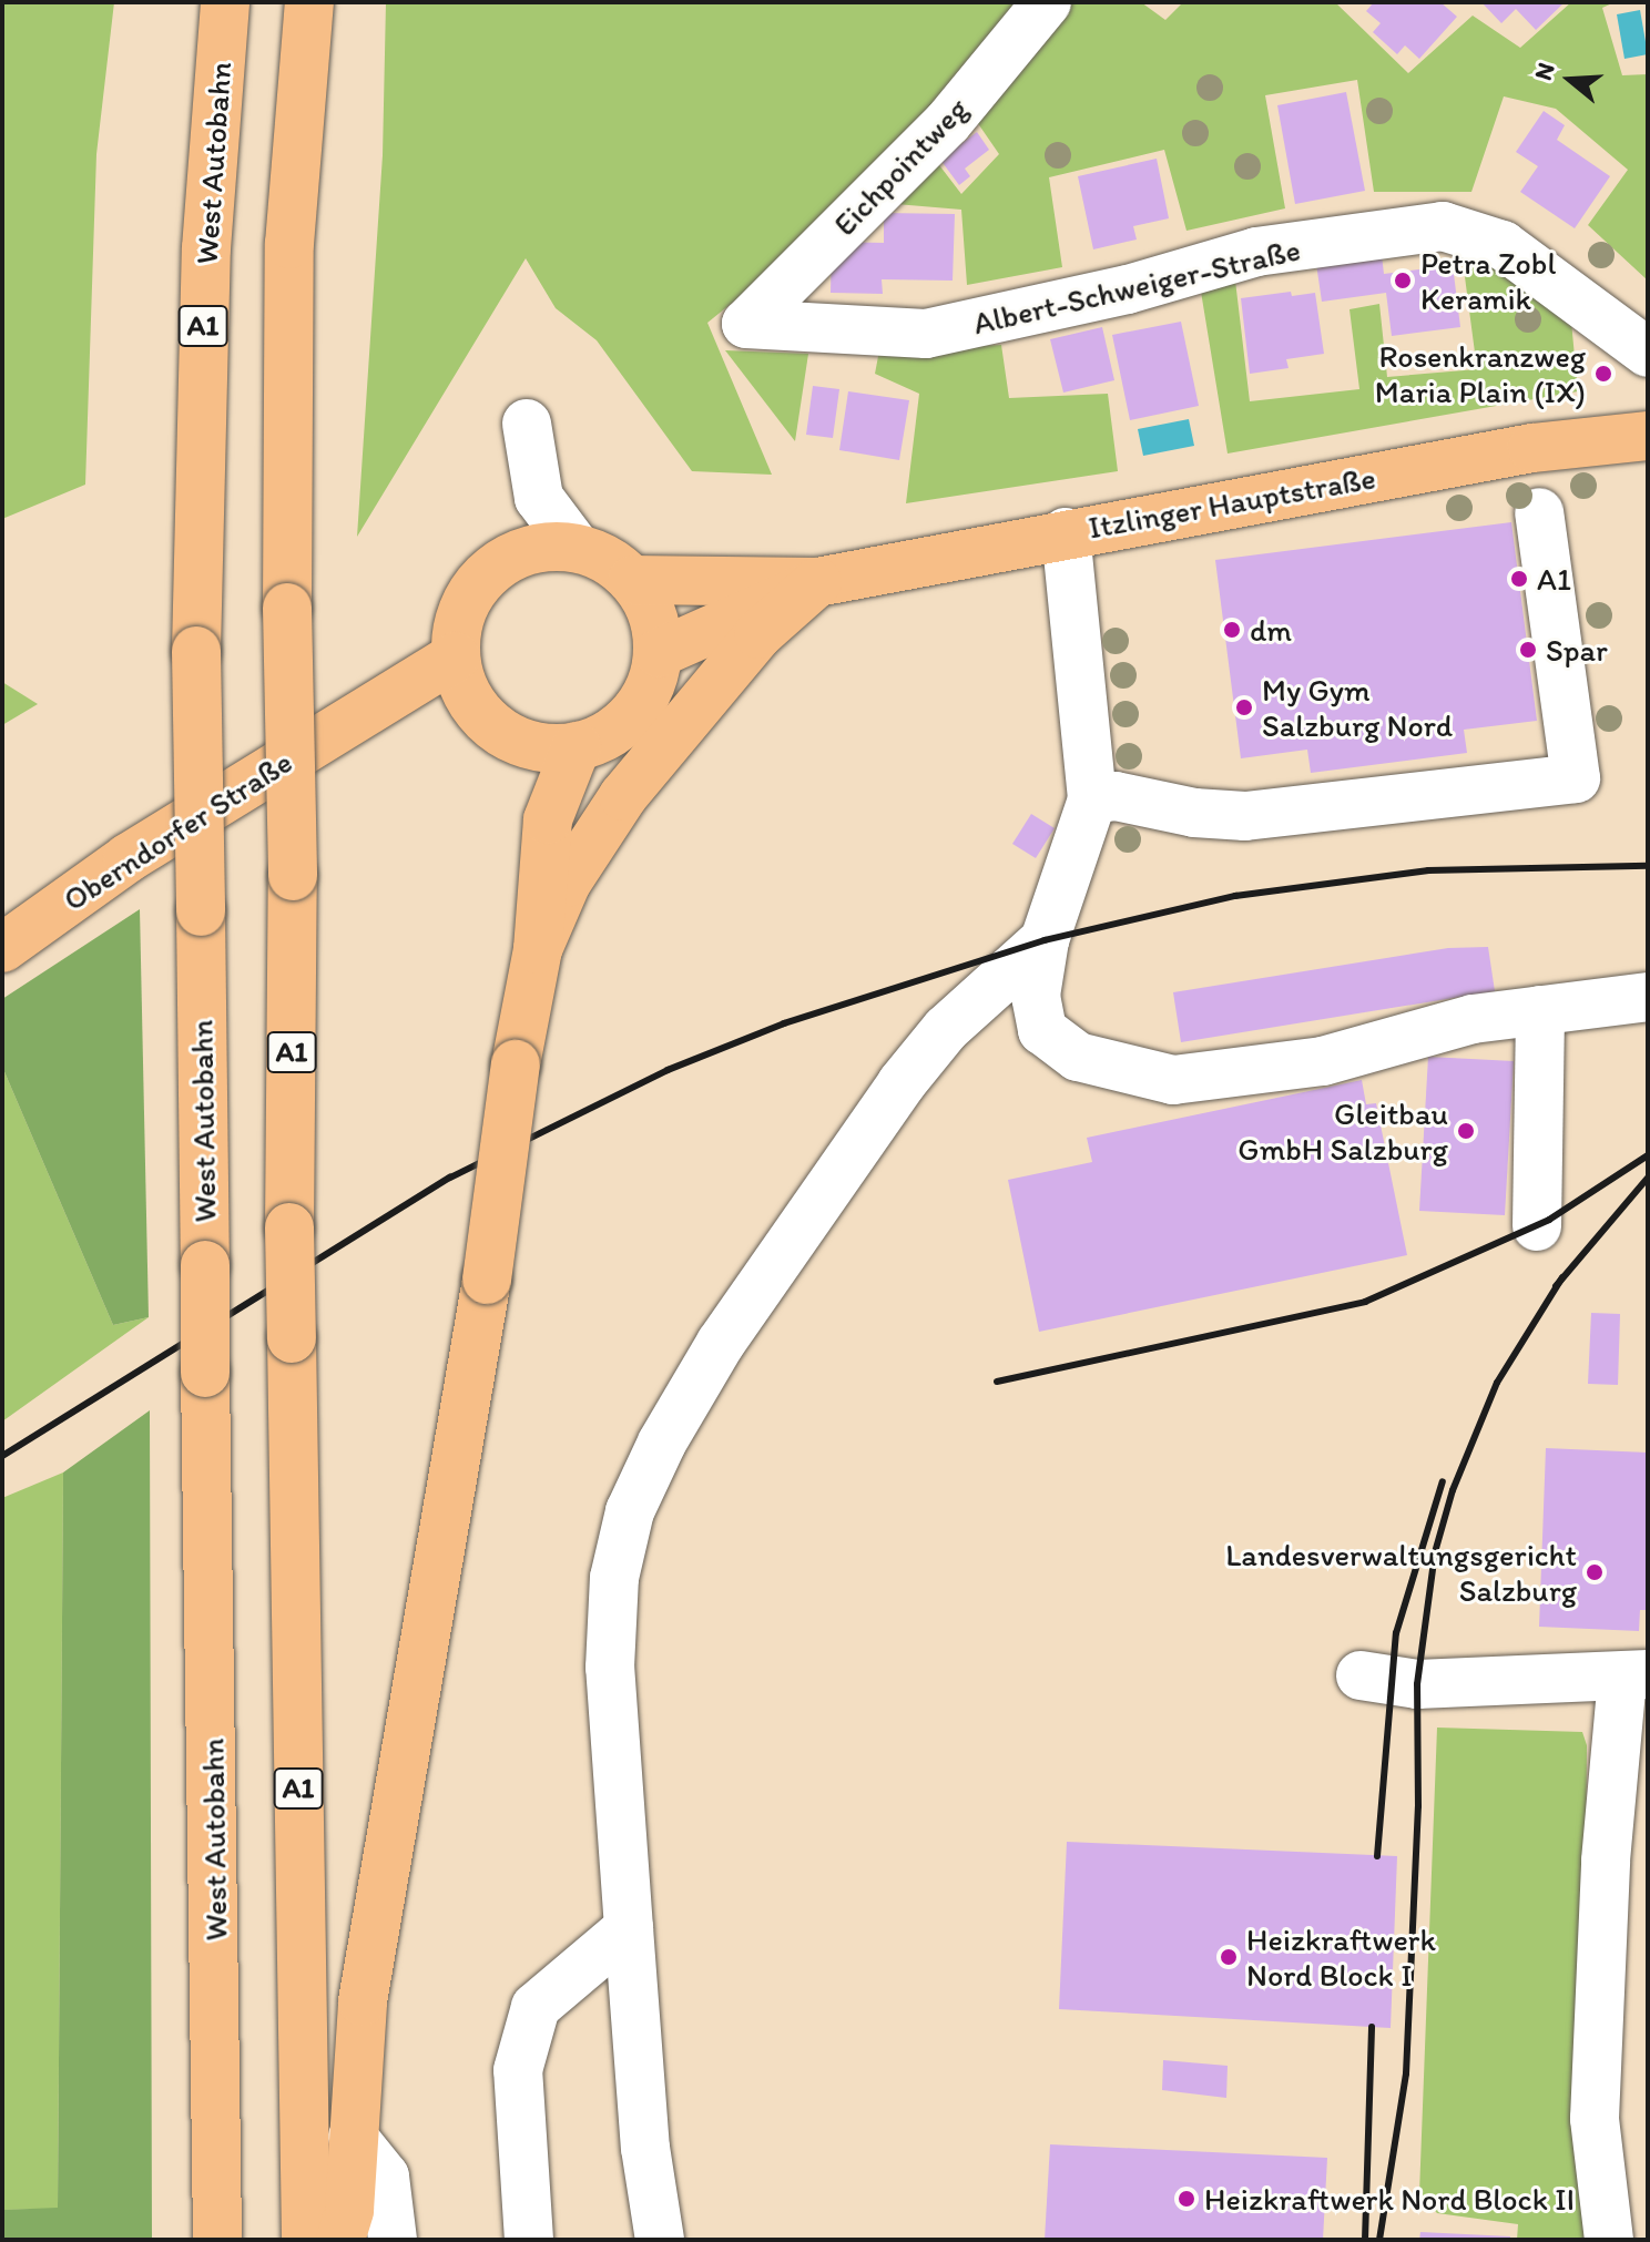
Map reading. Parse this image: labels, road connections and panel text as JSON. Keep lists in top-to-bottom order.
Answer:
{
  "streets": {
    "main road": [
      "West Autobahn",
      "A1",
      "Itzlinger Hauptstraße",
      "Oberndorfer Straße"
    ],
    "street": ["Eichpointweg", "Albert-Schweiger-Straße"]
  },
  "crossings": [
    ["Eichpointweg", "Albert-Schweiger-Straße"]
  ],
  "places": [
    "Petra Zobl Keramik",
    "Rosenkranzweg Maria Plain (IX)",
    "A1",
    "dm",
    "Spar",
    "My Gym Salzburg Nord",
    "Gleitbau GmbH Salzburg",
    "Landesverwaltungsgericht Salzburg",
    "Heizkraftwerk Nord Block I",
    "Heizkraftwerk Nord Block II"
  ],
  "north": "left"
}
